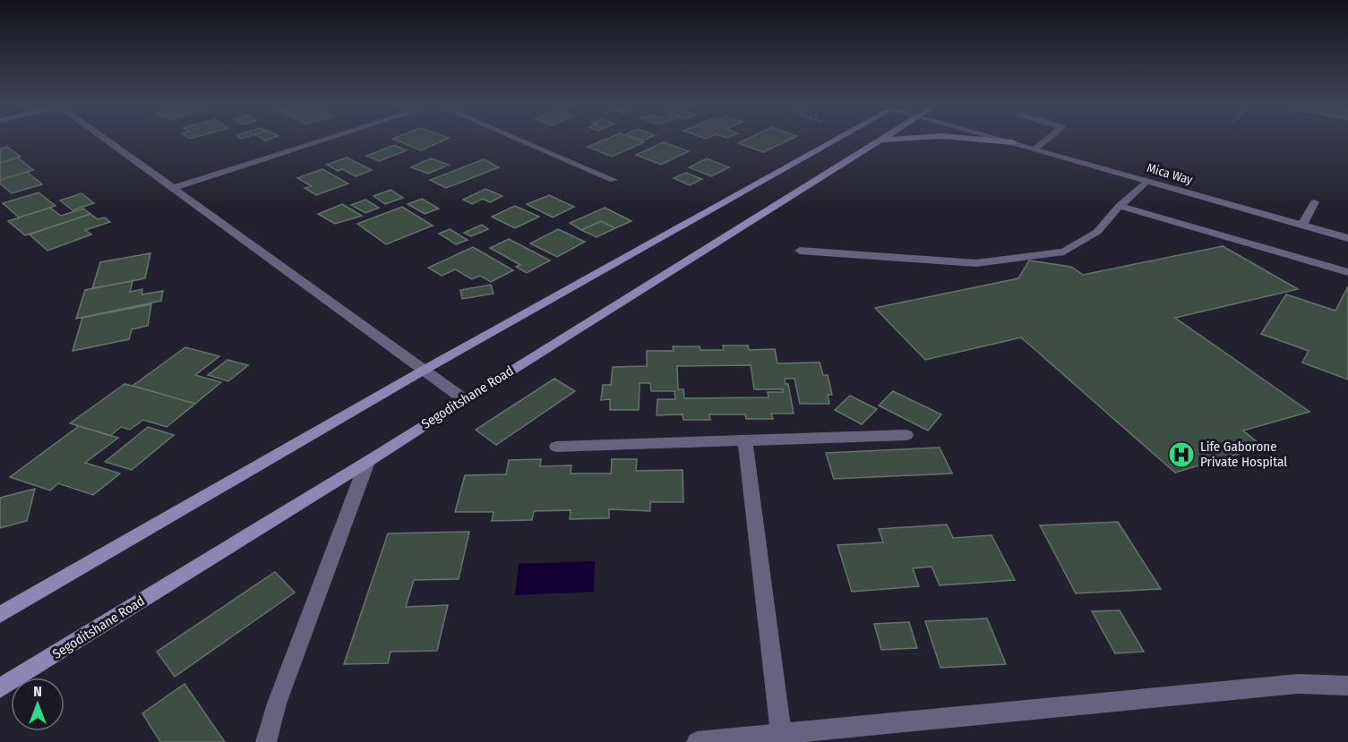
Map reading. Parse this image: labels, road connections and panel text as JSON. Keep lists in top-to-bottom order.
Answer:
{
  "streets": {
    "main road": ["Segoditshane Road"],
    "street": ["Mica Way"]
  },
  "places": {
    "hospital": ["Life Gaborone Private Hospital"]
  },
  "north": "top"
}
